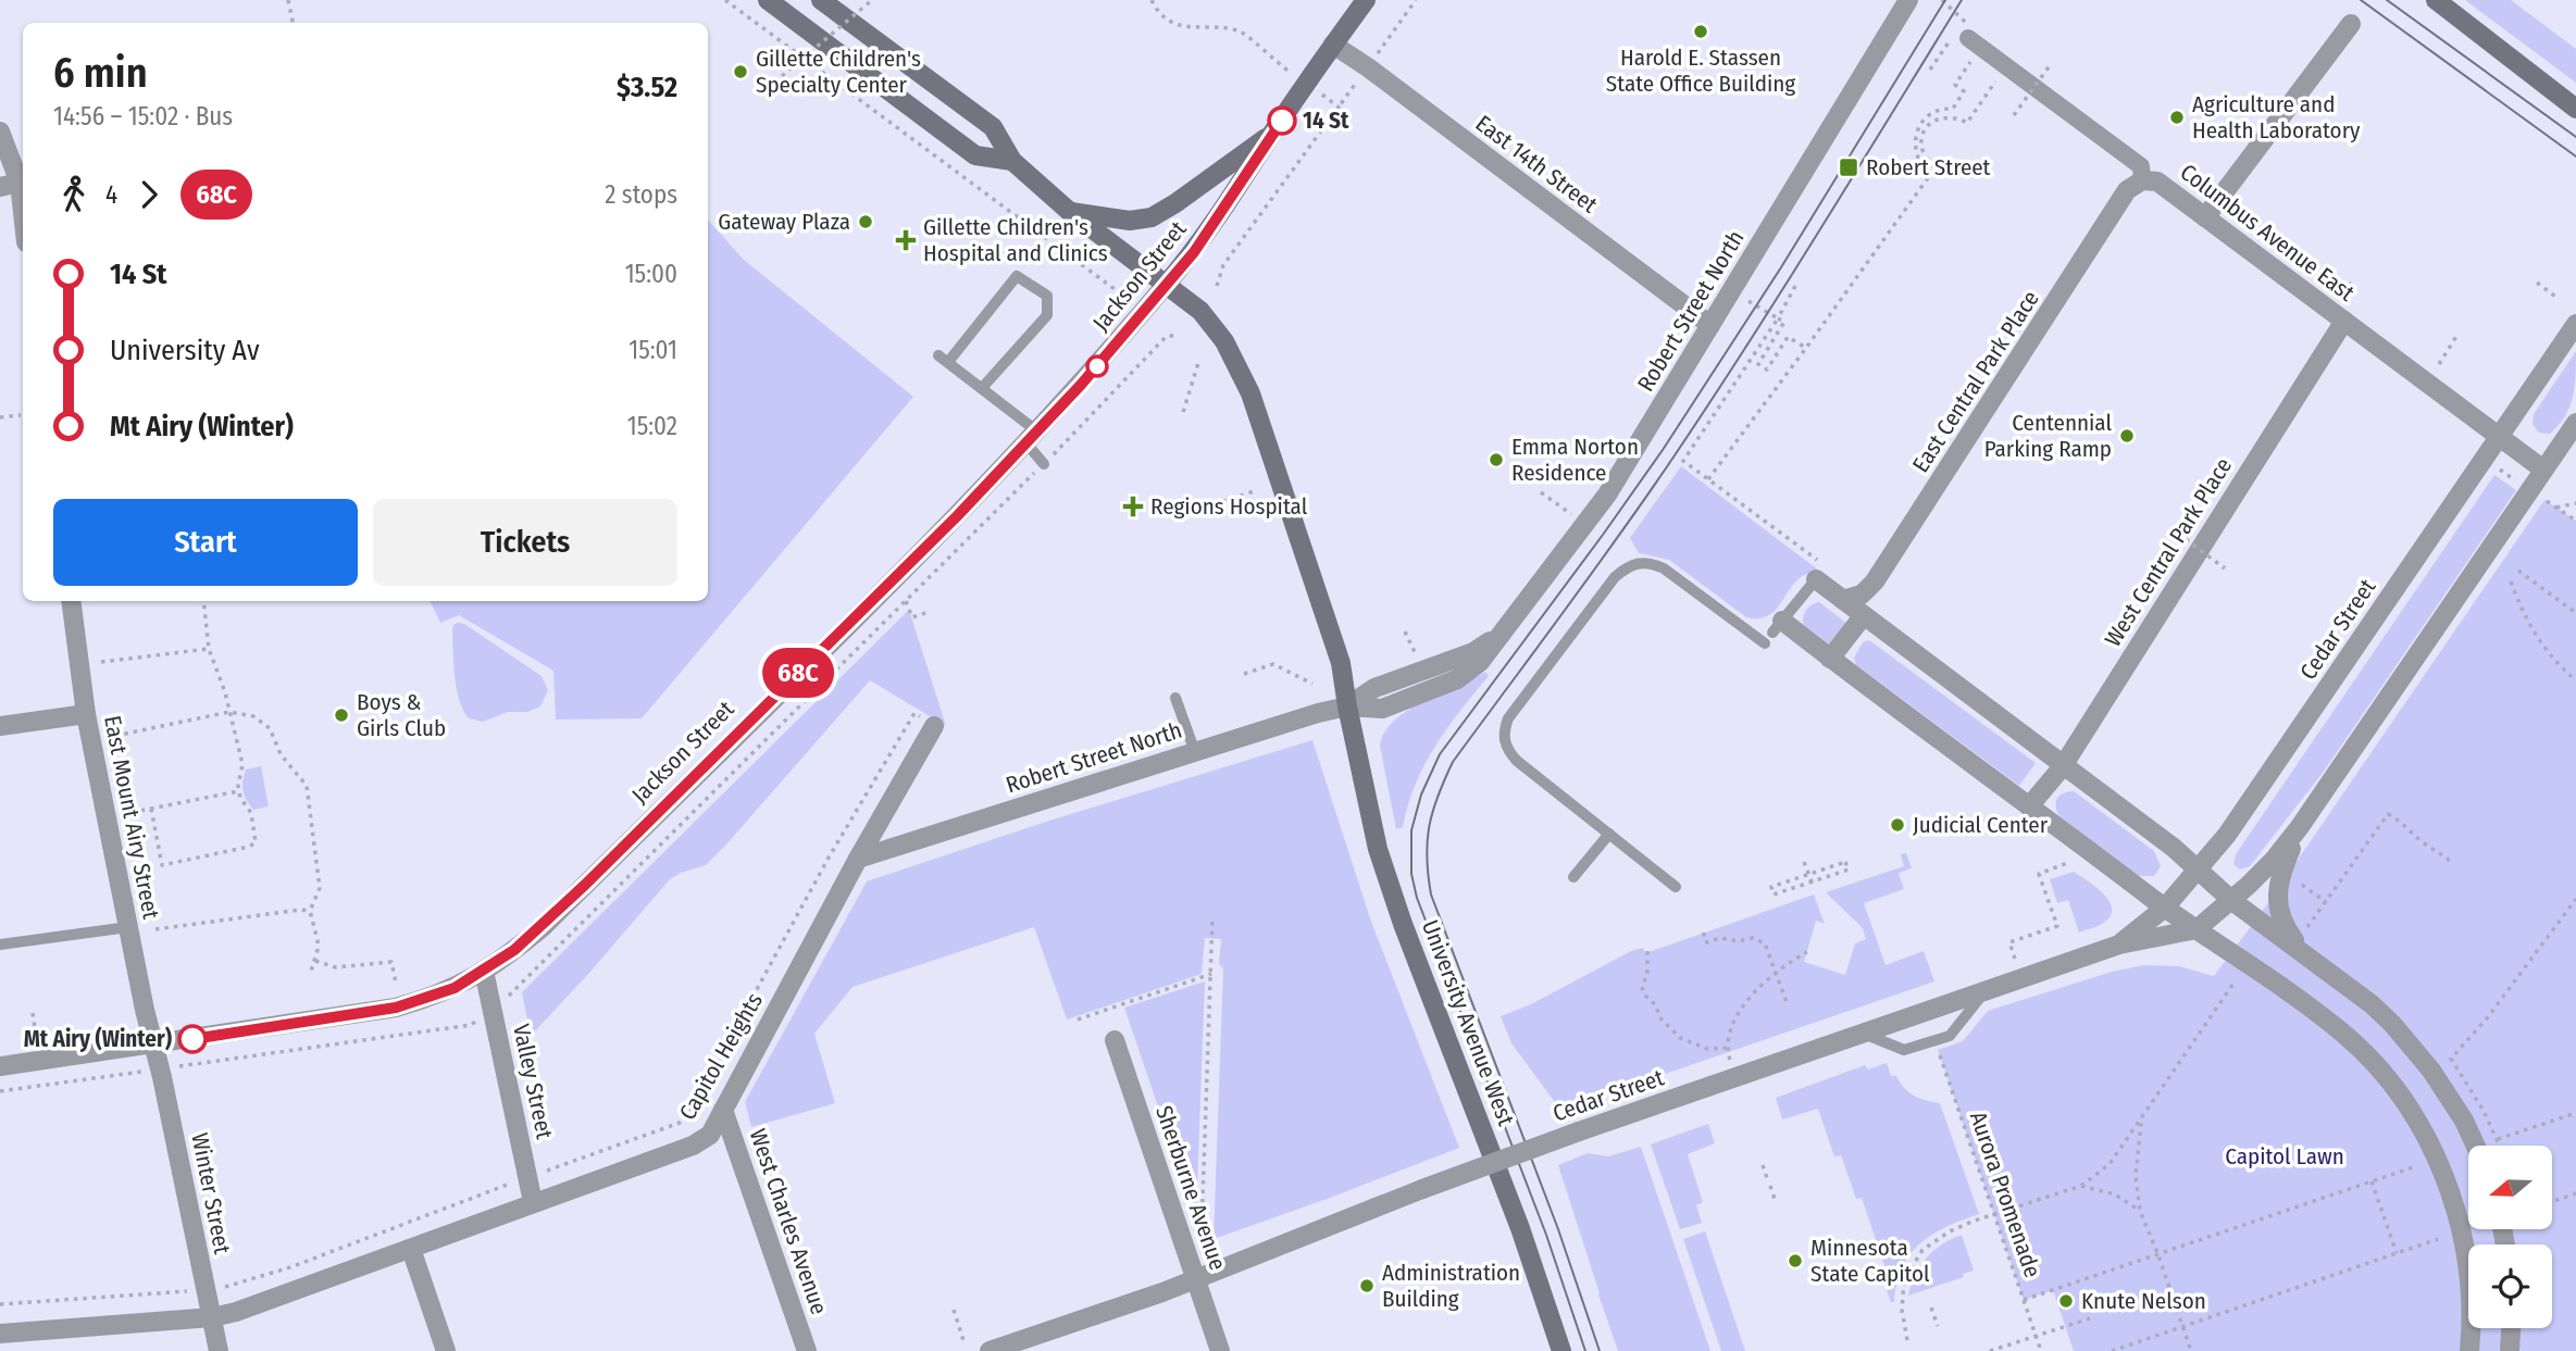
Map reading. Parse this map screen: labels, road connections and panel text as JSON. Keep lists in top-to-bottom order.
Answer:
{
  "streets": {
    "main road": ["Jackson Street", "University Avenue West"],
    "street": [
      "East 14th Street",
      "Columbus Avenue East",
      "Robert Street North",
      "East Central Park Place",
      "West Central Park Place",
      "Cedar Street",
      "East Mount Airy Street",
      "Capitol Heights",
      "Valley Street",
      "Sherburne Avenue",
      "Winter Street",
      "West Charles Avenue"
    ],
    "path": ["Aurora Promenade"]
  },
  "crossings": [
    ["East 14th Street", "Jackson Street"],
    ["East 14th Street", "Robert Street North"],
    ["Columbus Avenue East", "East Central Park Place"],
    ["Columbus Avenue East", "West Central Park Place"],
    ["Columbus Avenue East", "Cedar Street"],
    ["Jackson Street", "East Mount Airy Street"],
    ["Jackson Street", "University Avenue West"],
    ["Jackson Street", "Valley Street"],
    ["Jackson Street", "Winter Street"],
    ["Robert Street North", "University Avenue West"],
    ["Robert Street North", "Capitol Heights"],
    ["Cedar Street", "Sherburne Avenue"],
    ["East Mount Airy Street", "Winter Street"],
    ["Capitol Heights", "Valley Street"],
    ["Capitol Heights", "Winter Street"],
    ["Capitol Heights", "West Charles Avenue"]
  ],
  "parks": ["Capitol Lawn"],
  "places": {
    "other": [
      "Harold E. Stassen State Office Building",
      "Gillette Children's Specialty Center",
      "Agriculture and Health Laboratory",
      "14 St",
      "Gateway Plaza",
      "Centennial Parking Ramp",
      "Emma Norton Residence",
      "Boys & Girls Club",
      "Judicial Center",
      "Mt Airy (Winter)",
      "Minnesota State Capitol",
      "Administration Building",
      "Knute Nelson"
    ],
    "transit": ["Robert Street"],
    "health": ["Gillette Children's Hospital and Clinics", "Regions Hospital"]
  },
  "lines": ["bus line 68C"],
  "north": "left",
  "page": {
    "on_map": "68C",
    "heading": ["6 min", "14:56 – 15:02 · Bus", "$3.52"],
    "legs": ["4", "68C", "2 stops"],
    "list": [
      {
        "name": "14 St",
        "value": "15:00"
      },
      {
        "name": "University Av",
        "value": "15:01"
      },
      {
        "name": "Mt Airy (Winter)",
        "value": "15:02"
      }
    ],
    "buttons": ["Start", "Tickets"]
  }
}
